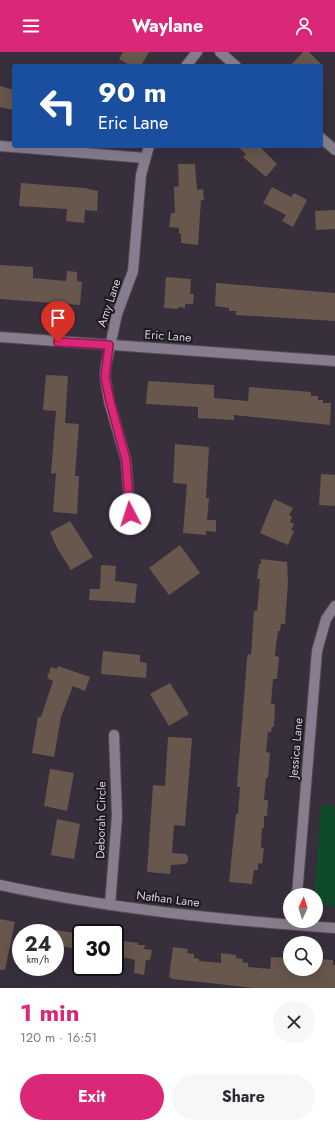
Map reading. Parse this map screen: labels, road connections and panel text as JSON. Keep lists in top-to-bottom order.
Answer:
{
  "streets": {
    "street": [
      "Amy Lane",
      "Eric Lane",
      "Jessica Lane",
      "Deborah Circle",
      "Nathan Lane"
    ]
  },
  "crossings": [
    ["Amy Lane", "Eric Lane"],
    ["Deborah Circle", "Nathan Lane"]
  ],
  "north": "top",
  "page": {
    "header": "Waylane",
    "turn": ["90 m", "Eric Lane"],
    "speed": "24 km/h",
    "limit": "30",
    "heading": ["1 min", "120 m · 16:51"],
    "buttons": ["Exit", "Share"]
  }
}
